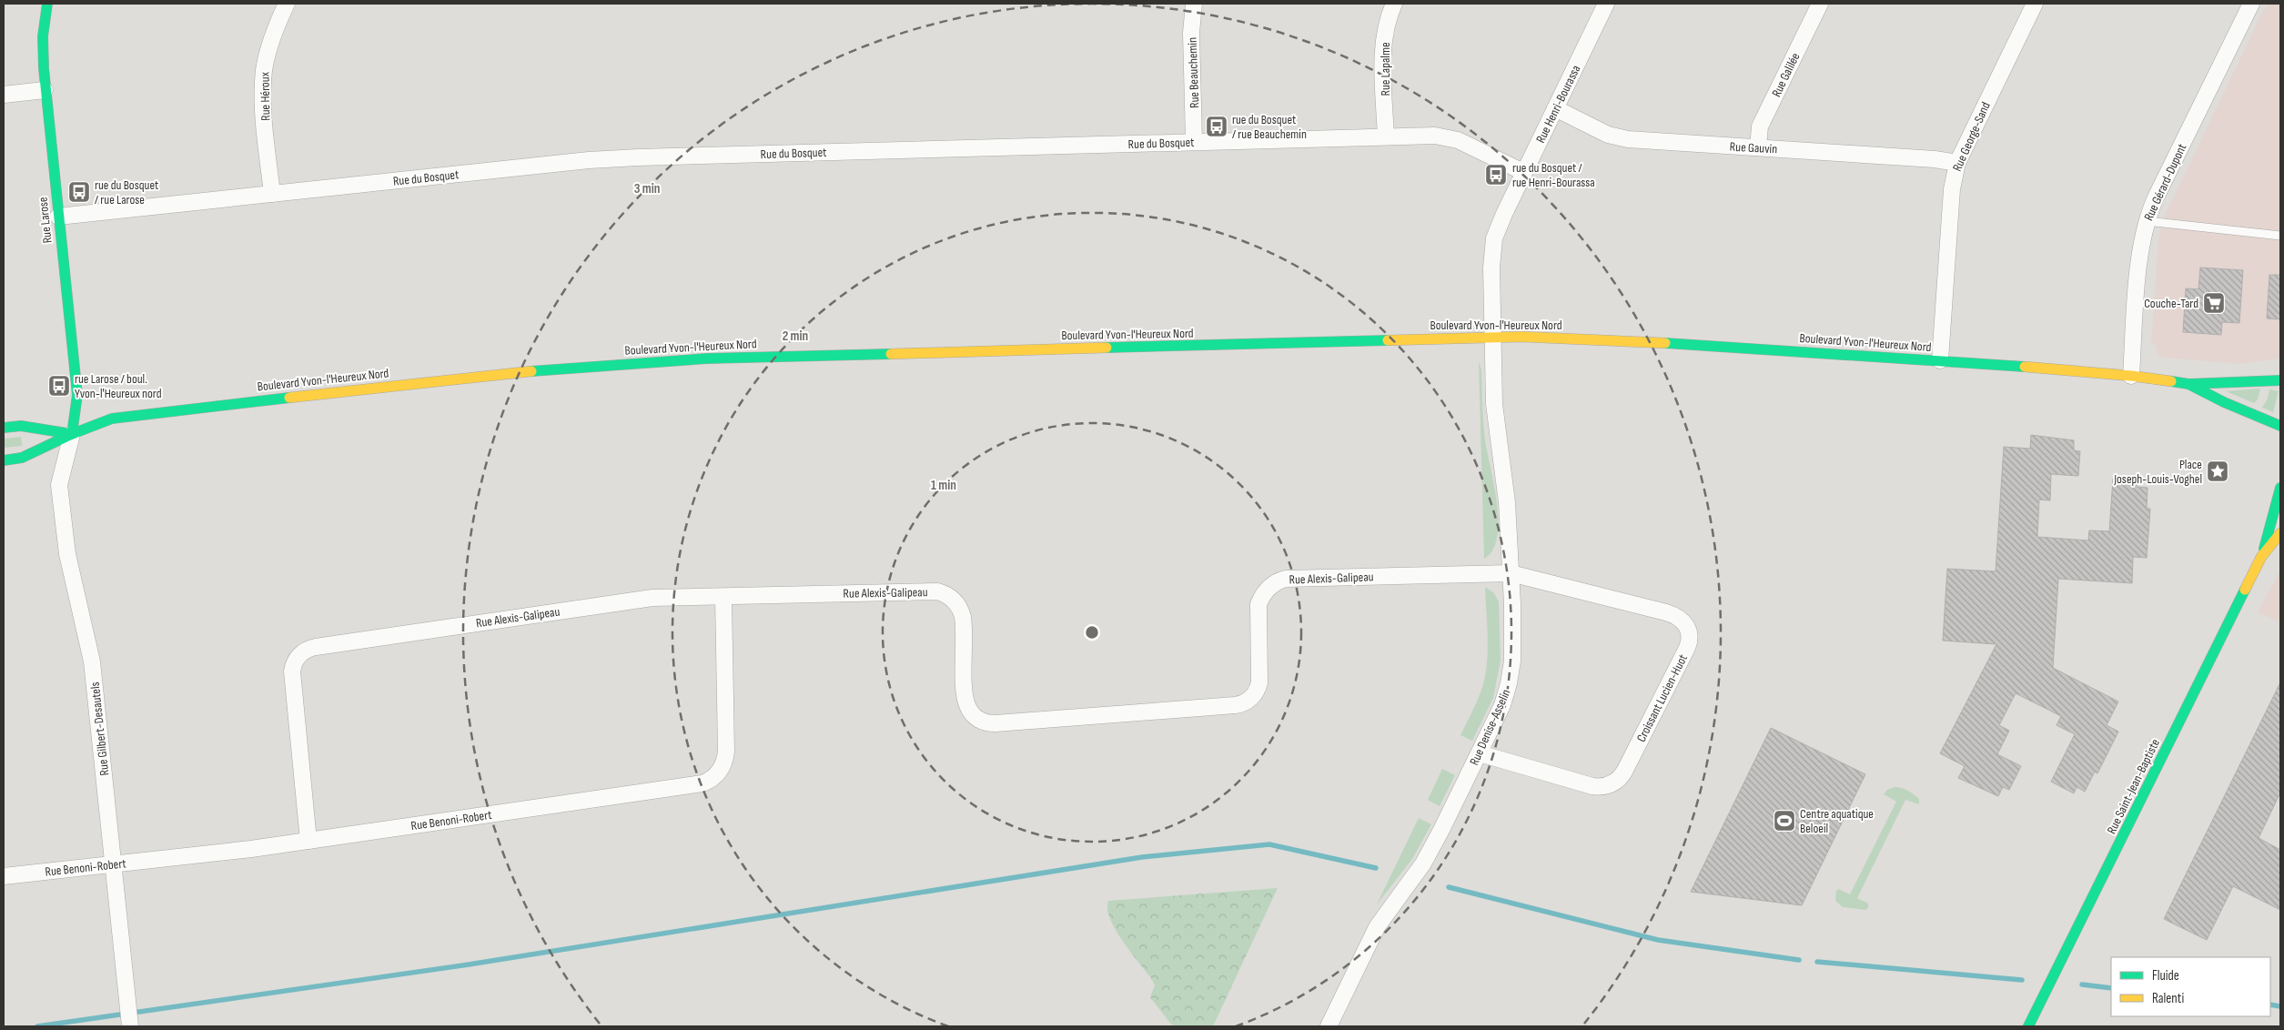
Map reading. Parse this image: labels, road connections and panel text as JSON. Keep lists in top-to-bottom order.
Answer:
{
  "streets": {
    "street": [
      "Rue Lapalme",
      "Rue Beauchemin",
      "Rue Galilée",
      "Rue Héroux",
      "Rue Henri-Bourassa",
      "Rue George-Sand",
      "Rue du Bosquet",
      "Rue Gauvin",
      "Rue Gérard-Dupont",
      "Rue Larose",
      "Boulevard Yvon-l'Heureux Nord",
      "Rue Alexis-Galipeau",
      "Croissant Lucien-Huot",
      "Rue Denise-Asselin",
      "Rue Gilbert-Desautels",
      "Rue Saint-Jean-Baptiste",
      "Rue Benoni-Robert"
    ]
  },
  "crossings": [
    ["Rue Lapalme", "Rue du Bosquet"],
    ["Rue Beauchemin", "Rue du Bosquet"],
    ["Rue Galilée", "Rue Gauvin"],
    ["Rue Héroux", "Rue du Bosquet"],
    ["Rue Henri-Bourassa", "Rue du Bosquet"],
    ["Rue Henri-Bourassa", "Rue Gauvin"],
    ["Rue Henri-Bourassa", "Boulevard Yvon-l'Heureux Nord"],
    ["Rue Henri-Bourassa", "Rue Denise-Asselin"],
    ["Rue George-Sand", "Rue Gauvin"],
    ["Rue George-Sand", "Boulevard Yvon-l'Heureux Nord"],
    ["Rue du Bosquet", "Rue Larose"],
    ["Rue Gérard-Dupont", "Boulevard Yvon-l'Heureux Nord"],
    ["Rue Larose", "Boulevard Yvon-l'Heureux Nord"],
    ["Rue Larose", "Rue Gilbert-Desautels"],
    ["Boulevard Yvon-l'Heureux Nord", "Rue Denise-Asselin"],
    ["Boulevard Yvon-l'Heureux Nord", "Rue Gilbert-Desautels"],
    ["Rue Alexis-Galipeau", "Croissant Lucien-Huot"],
    ["Rue Alexis-Galipeau", "Rue Denise-Asselin"],
    ["Rue Alexis-Galipeau", "Rue Benoni-Robert"],
    ["Croissant Lucien-Huot", "Rue Denise-Asselin"],
    ["Rue Gilbert-Desautels", "Rue Benoni-Robert"]
  ],
  "places": {
    "bus stop": [
      "rue du Bosquet / rue Beauchemin",
      "rue du Bosquet / rue Henri-Bourassa",
      "rue du Bosquet / rue Larose",
      "rue Larose / boul. Yvon-l'Heureux nord"
    ],
    "supermarket": ["Couche-Tard"],
    "place": ["Place Joseph-Louis-Voghel"],
    "sports": ["Centre aquatique Beloeil"]
  },
  "legend": ["Fluide", "Ralenti"],
  "rings": ["3 min", "2 min", "1 min"]
}
